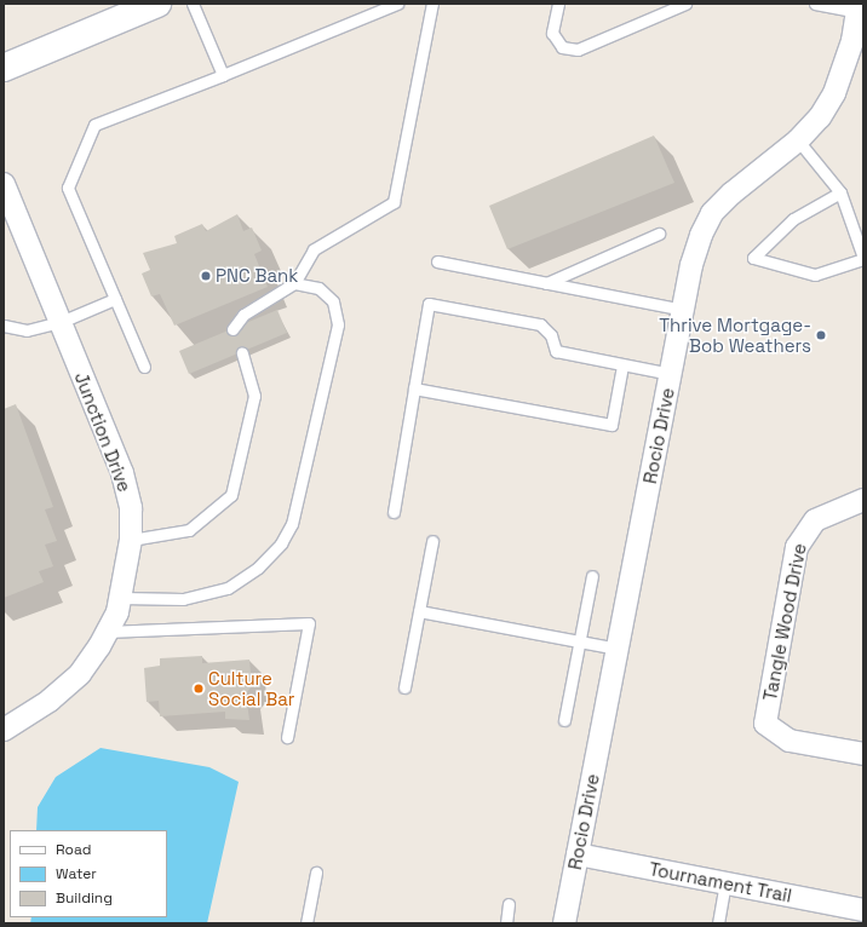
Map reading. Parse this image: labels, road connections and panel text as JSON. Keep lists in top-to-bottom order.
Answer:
{
  "streets": {
    "street": [
      "Junction Drive",
      "Rocio Drive",
      "Tangle Wood Drive",
      "Tournament Trail"
    ]
  },
  "crossings": [
    ["Rocio Drive", "Tournament Trail"]
  ],
  "places": ["PNC Bank", "Thrive Mortgage- Bob Weathers", "Culture Social Bar"],
  "legend": ["Road", "Water", "Building"]
}
